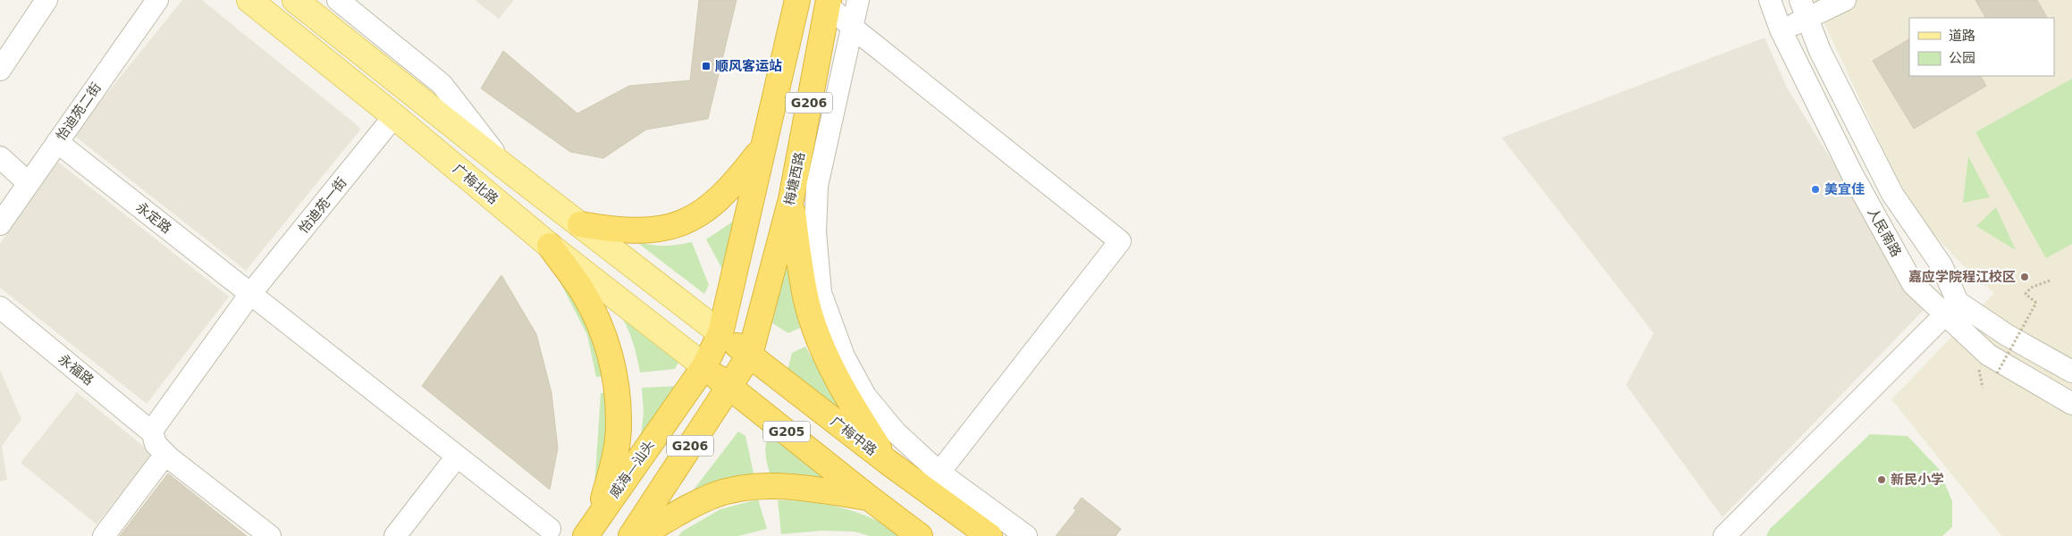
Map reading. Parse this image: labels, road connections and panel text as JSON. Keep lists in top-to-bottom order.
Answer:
{
  "streets": {
    "highway": [
      "G206",
      "梅塘西路",
      "G205",
      "广梅中路",
      "威海—汕头"
    ],
    "main road": ["广梅北路"],
    "street": [
      "怡迪苑二街",
      "怡迪苑一街",
      "永定路",
      "人民南路",
      "永福路"
    ]
  },
  "crossings": [
    ["G206", "梅塘西路"],
    ["G206", "G205"],
    ["G206", "广梅中路"],
    ["G206", "威海—汕头"],
    ["怡迪苑二街", "永定路"],
    ["梅塘西路", "广梅中路"],
    ["广梅北路", "怡迪苑一街"],
    ["广梅北路", "G205"],
    ["广梅北路", "威海—汕头"],
    ["怡迪苑一街", "永定路"],
    ["怡迪苑一街", "永福路"],
    ["G205", "威海—汕头"],
    ["广梅中路", "威海—汕头"]
  ],
  "places": {
    "transit": ["顺风客运站"],
    "other": ["美宜佳", "嘉应学院程江校区", "新民小学"]
  },
  "legend": ["道路", "公园"]
}
